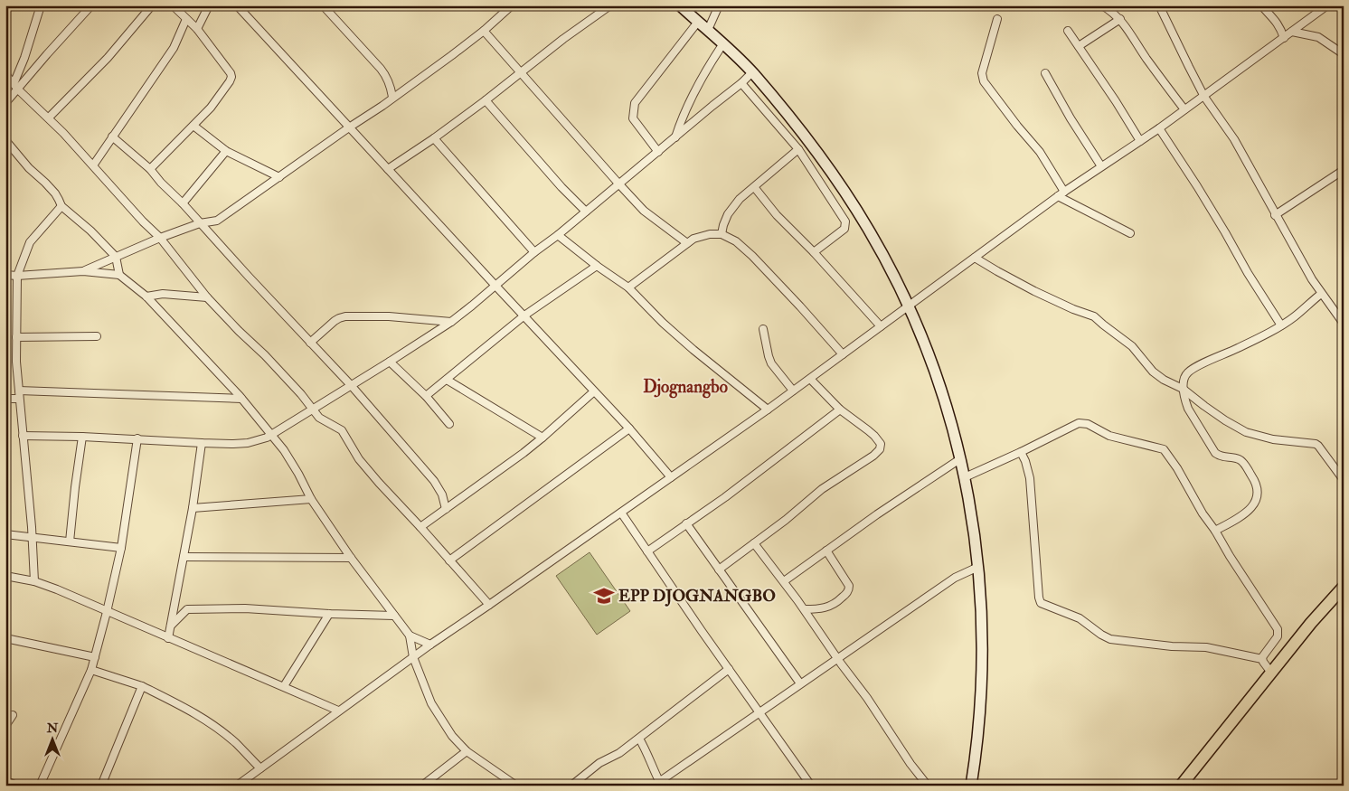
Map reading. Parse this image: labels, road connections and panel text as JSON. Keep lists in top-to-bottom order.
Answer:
{
  "districts": ["Djognangbo"],
  "places": {
    "school or university": ["EPP DJOGNANGBO"]
  },
  "north": "top"
}
